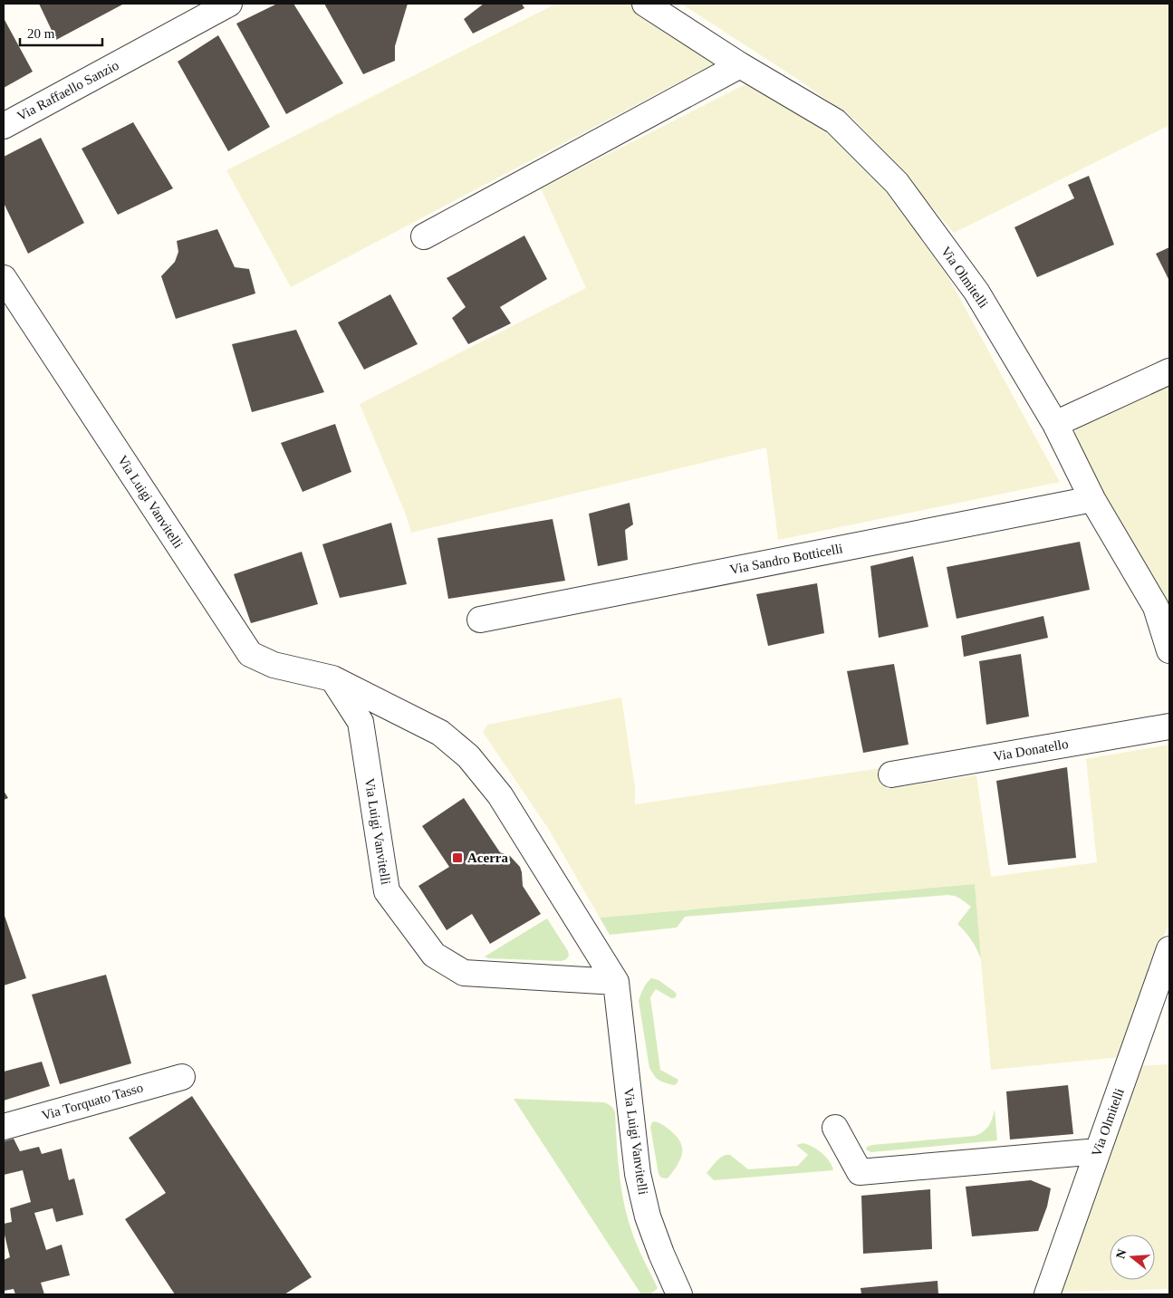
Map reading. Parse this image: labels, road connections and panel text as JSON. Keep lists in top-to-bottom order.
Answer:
{
  "streets": {
    "street": [
      "Via Raffaello Sanzio",
      "Via Olmitelli",
      "Via Luigi Vanvitelli",
      "Via Sandro Botticelli",
      "Via Donatello",
      "Via Torquato Tasso"
    ]
  },
  "crossings": [
    ["Via Olmitelli", "Via Sandro Botticelli"]
  ],
  "places": {
    "transit": ["Acerra"]
  },
  "scale_bar": "20 m",
  "north": "left"
}
